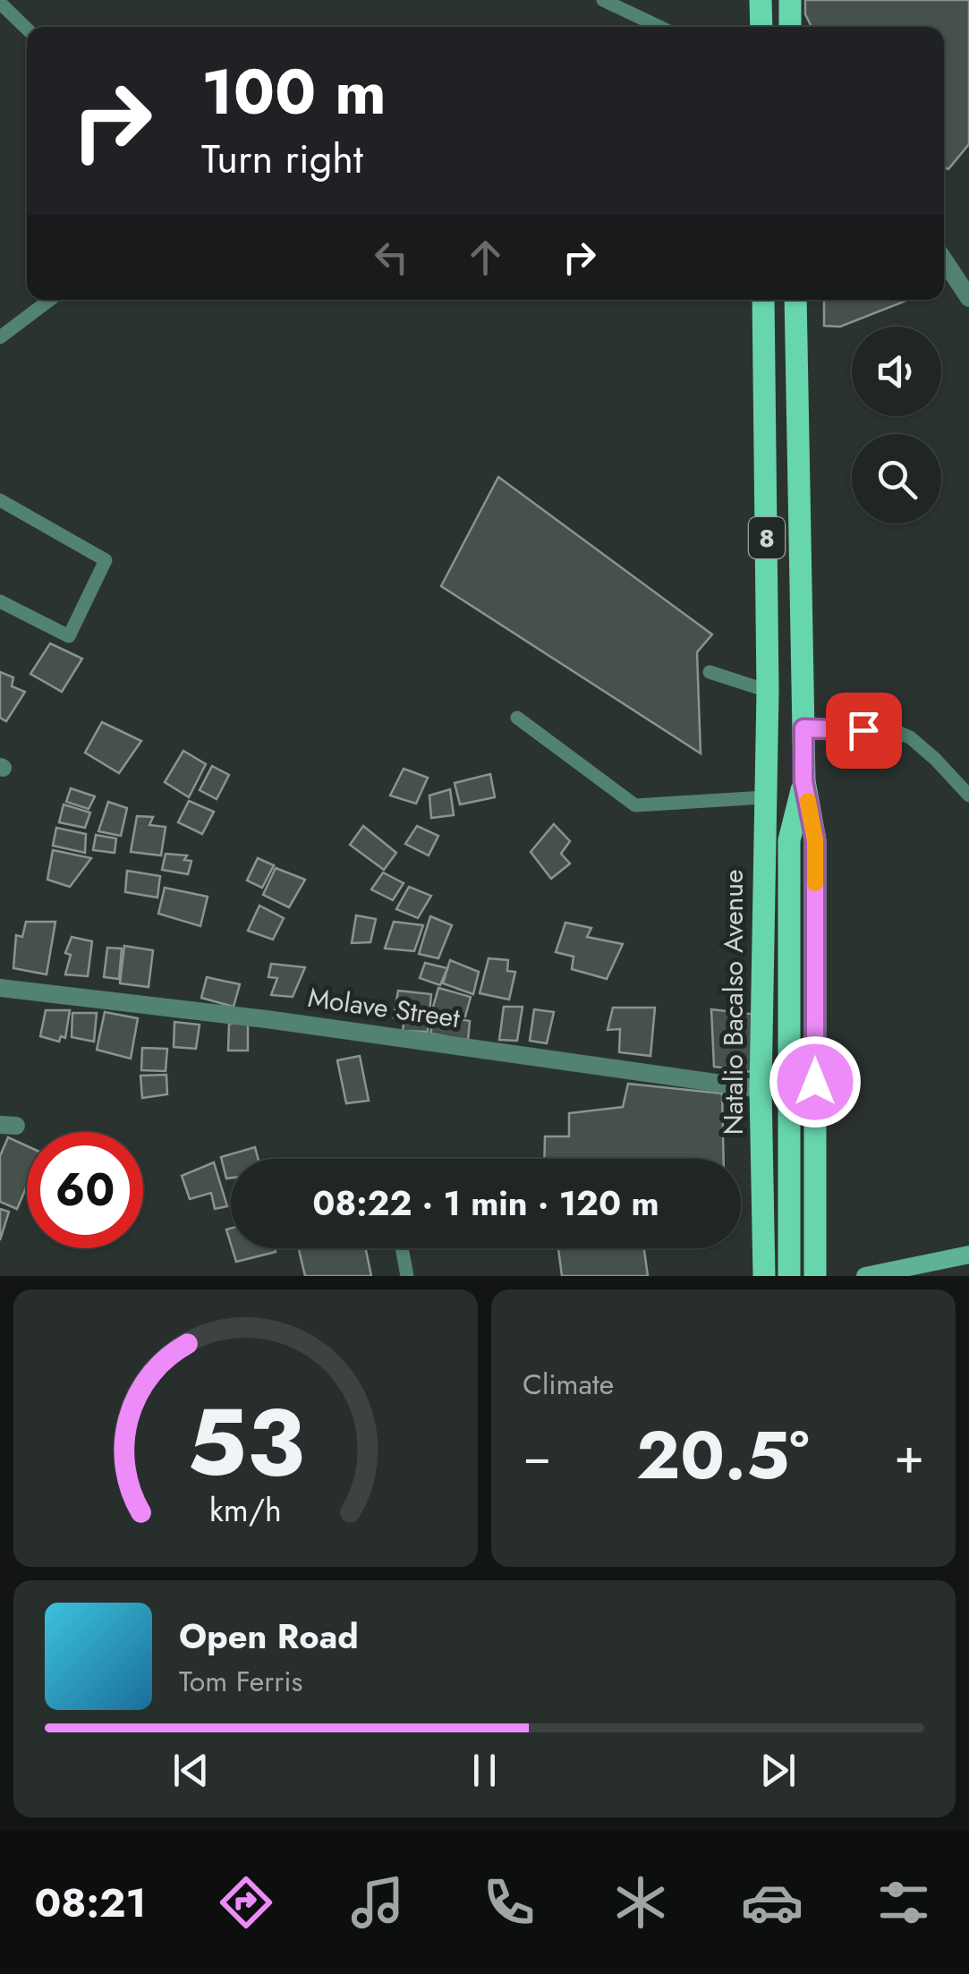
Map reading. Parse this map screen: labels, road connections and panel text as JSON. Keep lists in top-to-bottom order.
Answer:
{
  "streets": {
    "main road": ["8", "Natalio Bacalso Avenue"],
    "street": ["Molave Street"]
  },
  "crossings": [
    ["8", "Natalio Bacalso Avenue"],
    ["Natalio Bacalso Avenue", "Molave Street"]
  ],
  "page": {
    "turn": ["100 m", "Turn right"],
    "limit": "60",
    "trip": "08:22 · 1 min · 120 m",
    "tile": "Climate",
    "heat": ["−", "20.5°", "+"],
    "song": ["Open Road", "Tom Ferris"],
    "tabs": "08:21",
    "gauge": ["53", "km/h"]
  }
}
